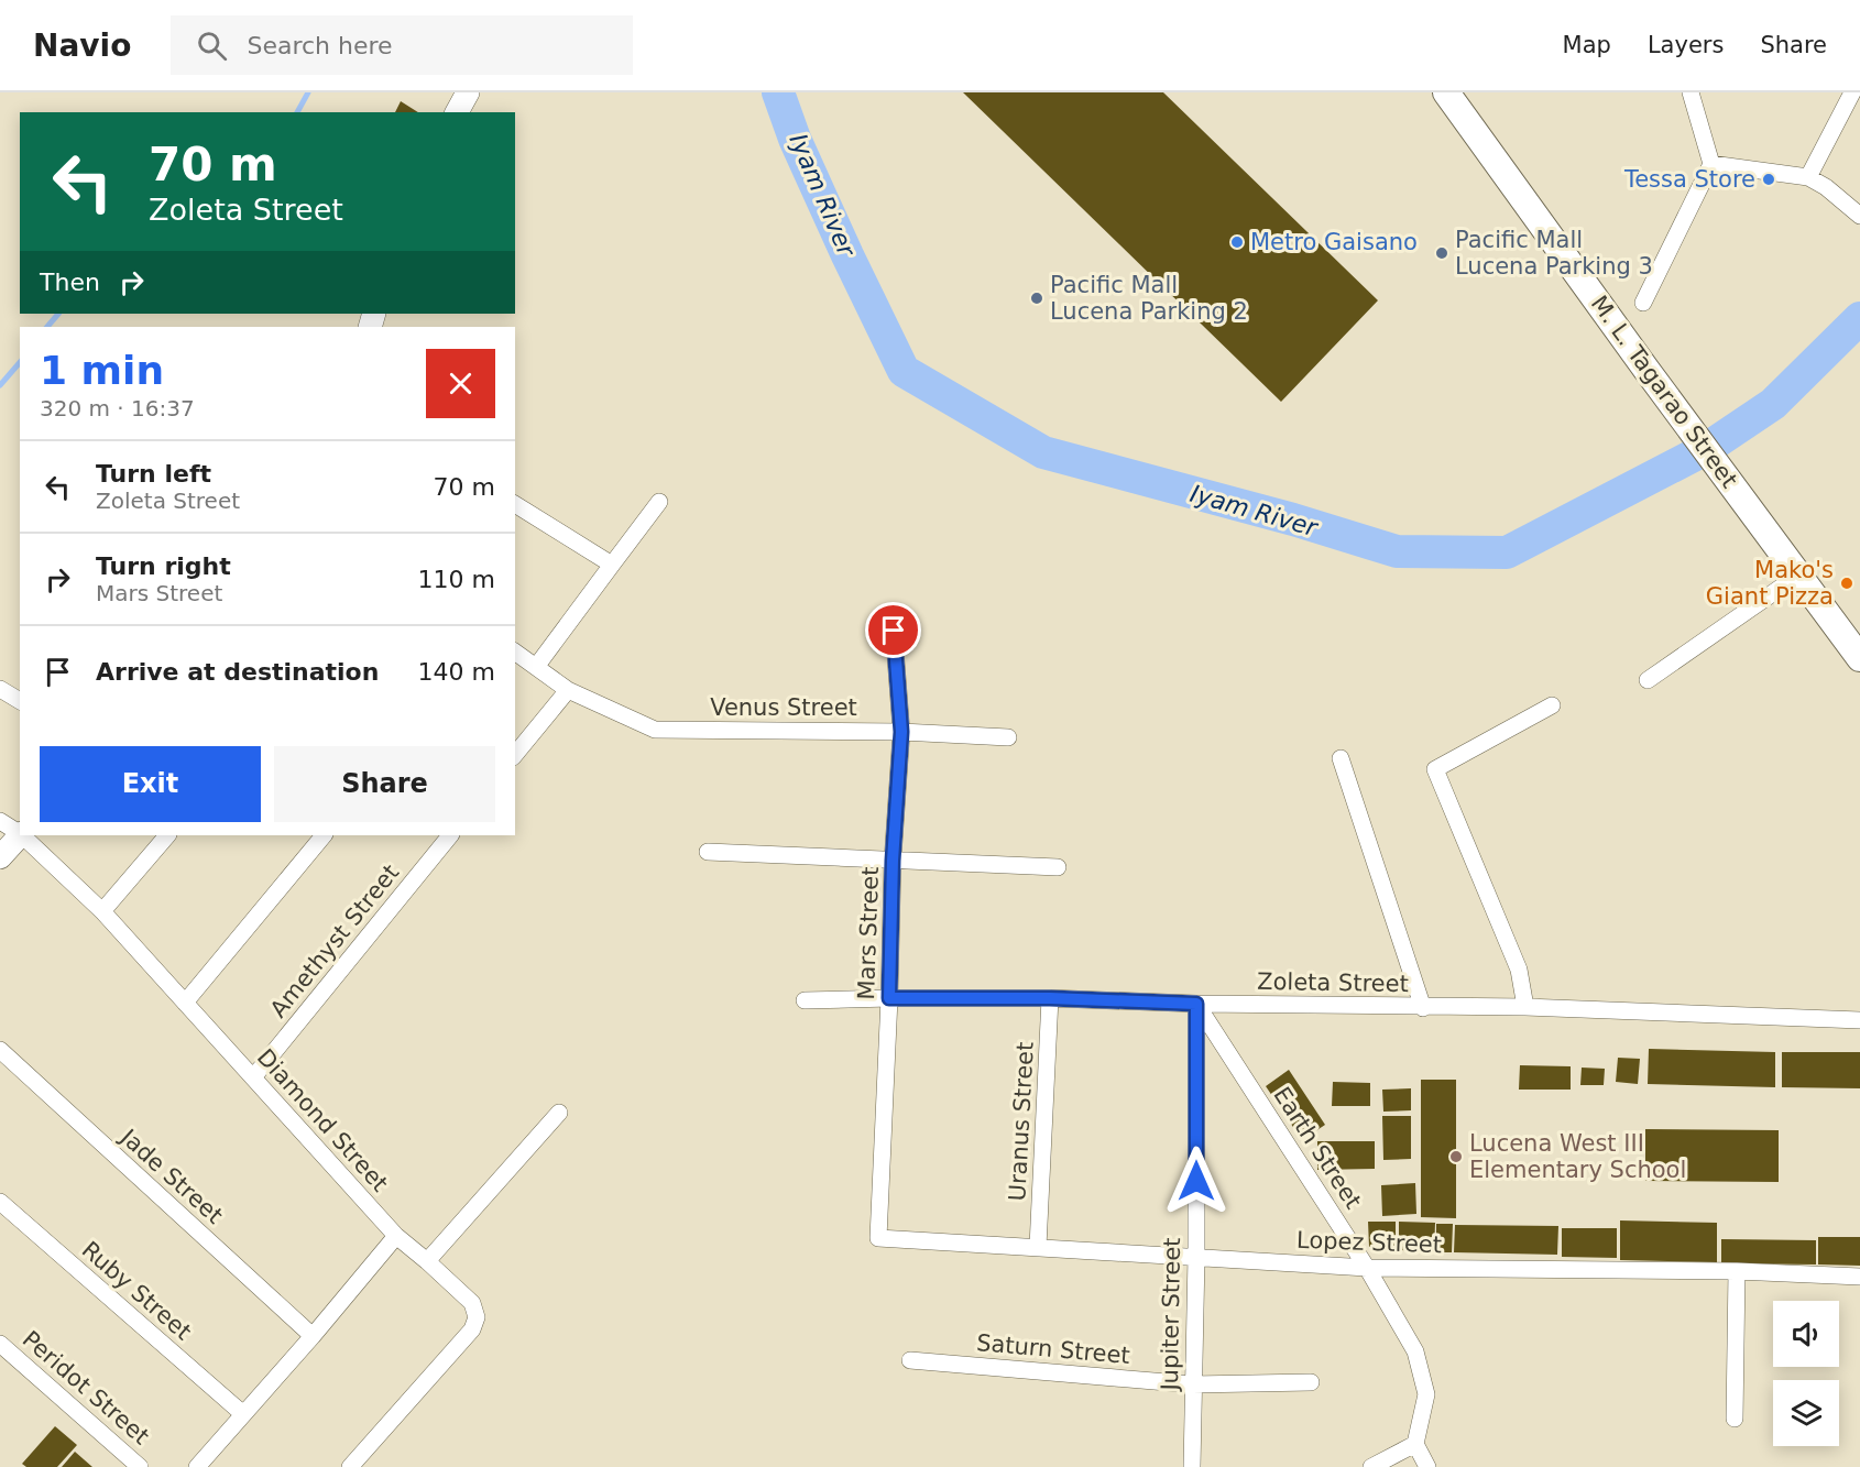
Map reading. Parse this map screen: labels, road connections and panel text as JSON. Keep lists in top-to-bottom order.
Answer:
{
  "streets": {
    "main road": ["M. L. Tagarao Street"],
    "street": [
      "Venus Street",
      "Mars Street",
      "Amethyst Street",
      "Zoleta Street",
      "Diamond Street",
      "Uranus Street",
      "Earth Street",
      "Jade Street",
      "Lopez Street",
      "Ruby Street",
      "Jupiter Street",
      "Saturn Street",
      "Peridot Street"
    ]
  },
  "crossings": [
    ["Venus Street", "Mars Street"],
    ["Mars Street", "Zoleta Street"],
    ["Mars Street", "Lopez Street"],
    ["Amethyst Street", "Diamond Street"],
    ["Zoleta Street", "Uranus Street"],
    ["Zoleta Street", "Earth Street"],
    ["Zoleta Street", "Jupiter Street"],
    ["Uranus Street", "Lopez Street"],
    ["Earth Street", "Lopez Street"],
    ["Earth Street", "Jupiter Street"],
    ["Lopez Street", "Jupiter Street"],
    ["Jupiter Street", "Saturn Street"]
  ],
  "water": ["Iyam River"],
  "places": [
    "Tessa Store",
    "Metro Gaisano",
    "Pacific Mall Lucena Parking 3",
    "Pacific Mall Lucena Parking 2",
    "Mako's Giant Pizza",
    "Lucena West III Elementary School"
  ],
  "page": {
    "header": "Navio",
    "search": "Search here",
    "nav": ["Map", "Layers", "Share"],
    "turn": ["70 m", "Zoleta Street"],
    "then": "Then",
    "heading": ["1 min", "320 m · 16:37"],
    "list": [
      {
        "name": "Turn left",
        "note": "Zoleta Street",
        "value": "70 m"
      },
      {
        "name": "Turn right",
        "note": "Mars Street",
        "value": "110 m"
      },
      {
        "name": "Arrive at destination",
        "value": "140 m"
      }
    ],
    "buttons": ["Exit", "Share"]
  }
}
